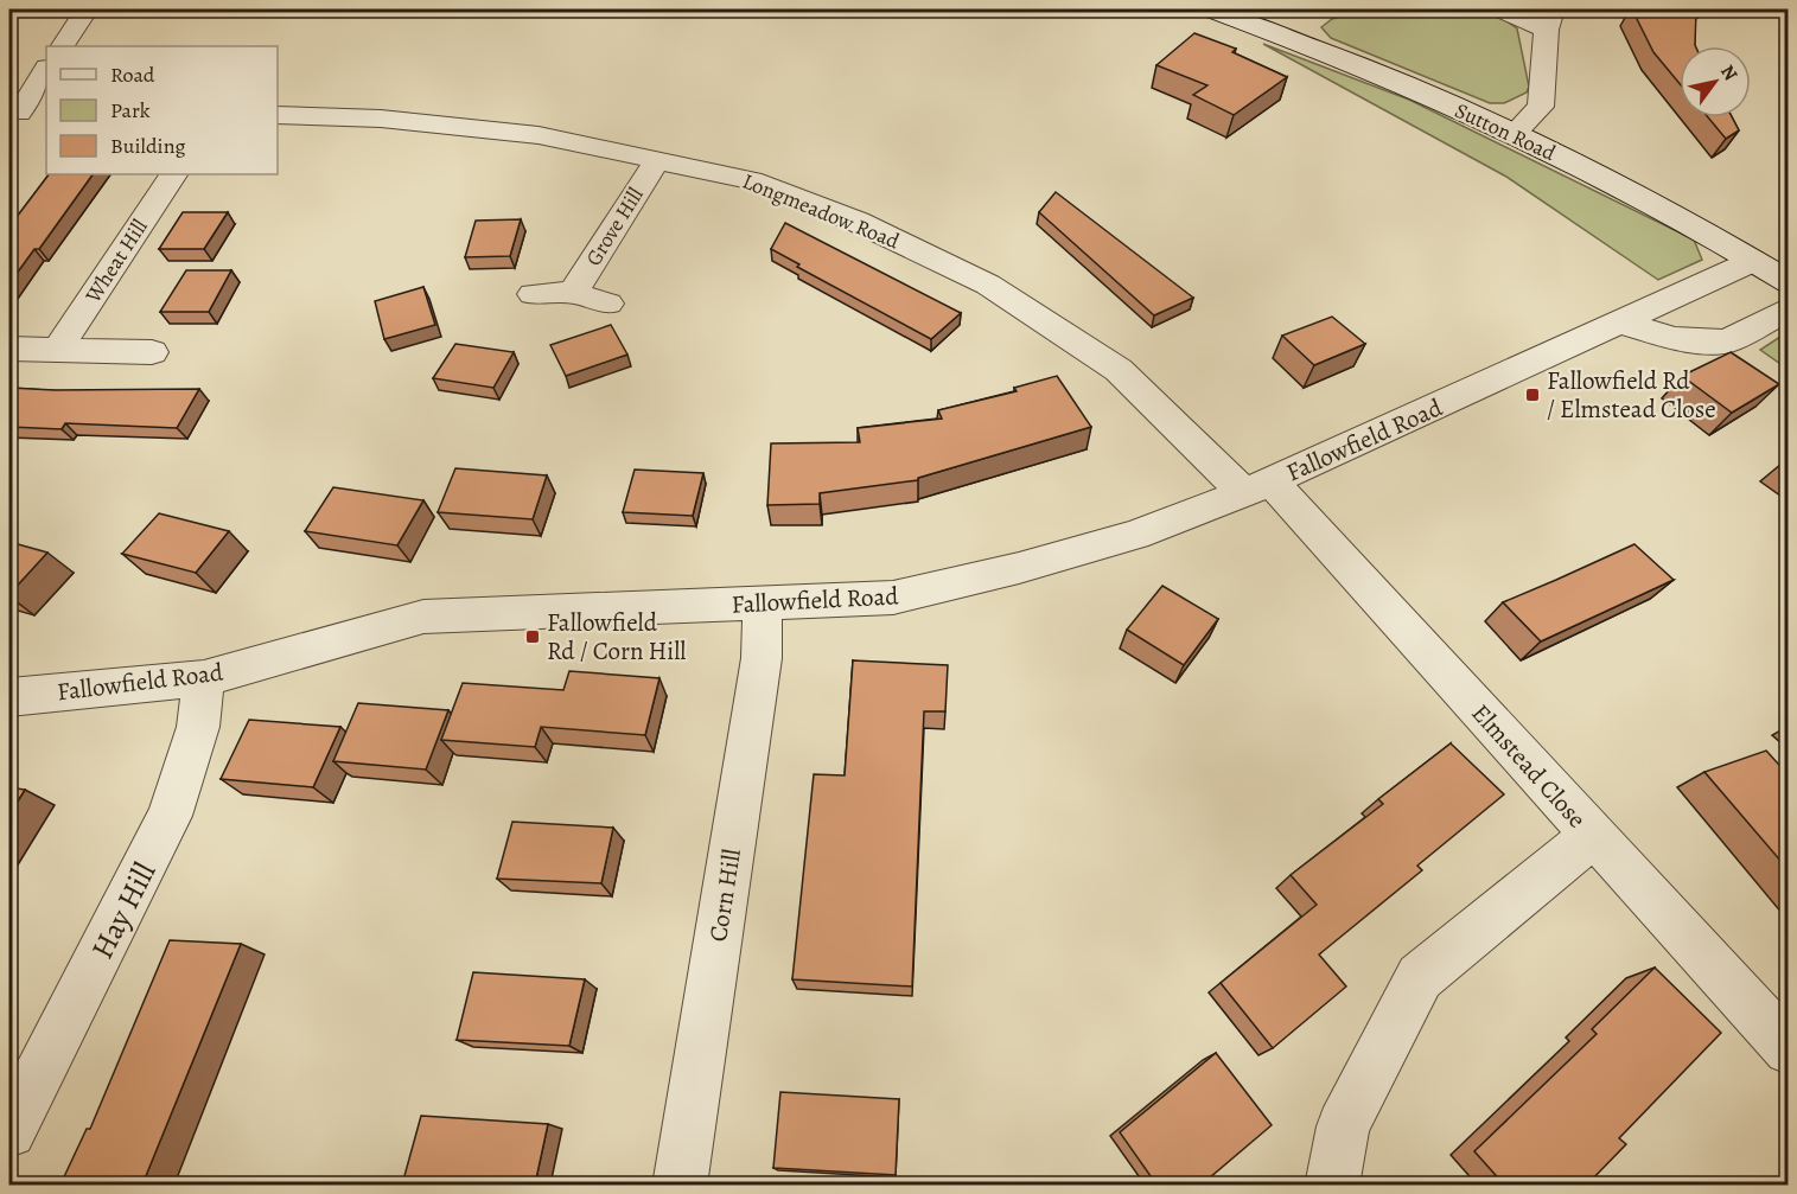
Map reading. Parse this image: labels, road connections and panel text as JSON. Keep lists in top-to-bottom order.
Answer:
{
  "streets": {
    "street": [
      "Sutton Road",
      "Longmeadow Road",
      "Grove Hill",
      "Wheat Hill",
      "Fallowfield Road",
      "Elmstead Close",
      "Corn Hill",
      "Hay Hill"
    ]
  },
  "crossings": [
    ["Sutton Road", "Fallowfield Road"],
    ["Longmeadow Road", "Grove Hill"],
    ["Longmeadow Road", "Fallowfield Road"],
    ["Longmeadow Road", "Elmstead Close"],
    ["Fallowfield Road", "Elmstead Close"],
    ["Fallowfield Road", "Corn Hill"],
    ["Fallowfield Road", "Hay Hill"]
  ],
  "places": {
    "transit": ["Fallowfield Rd / Elmstead Close", "Fallowfield Rd / Corn Hill"]
  },
  "legend": ["Road", "Park", "Building"],
  "north": "top right"
}
